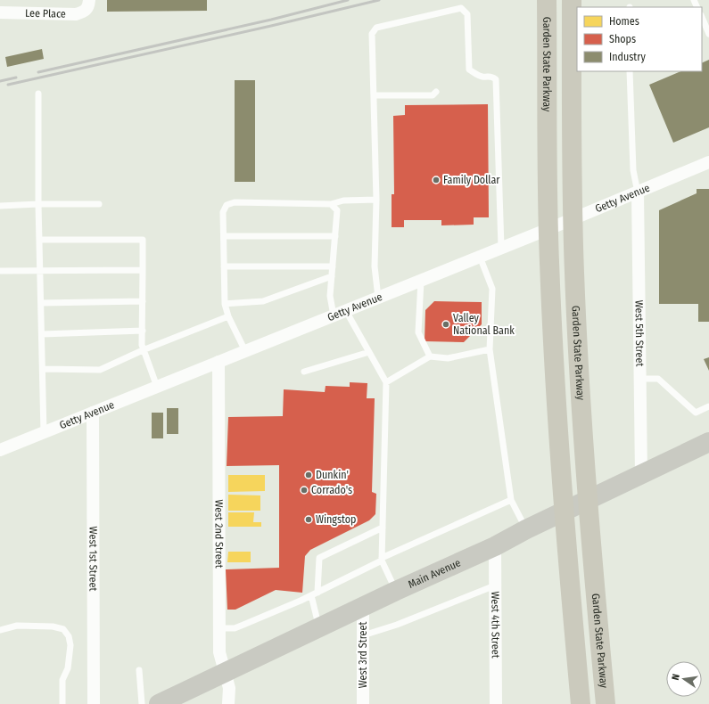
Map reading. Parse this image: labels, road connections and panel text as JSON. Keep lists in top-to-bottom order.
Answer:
{
  "streets": {
    "highway": ["Garden State Parkway"],
    "main road": ["Main Avenue"],
    "street": [
      "Lee Place",
      "Getty Avenue",
      "West 5th Street",
      "West 2nd Street",
      "West 1st Street",
      "West 4th Street",
      "West 3rd Street"
    ]
  },
  "crossings": [
    ["Getty Avenue", "West 5th Street"],
    ["Getty Avenue", "West 2nd Street"],
    ["Getty Avenue", "West 1st Street"],
    ["West 5th Street", "Main Avenue"],
    ["West 2nd Street", "Main Avenue"],
    ["Main Avenue", "West 4th Street"],
    ["Main Avenue", "West 3rd Street"]
  ],
  "places": [
    "Family Dollar",
    "Valley National Bank",
    "Dunkin'",
    "Corrado's",
    "Wingstop"
  ],
  "legend": ["Homes", "Shops", "Industry"],
  "north": "left"
}
